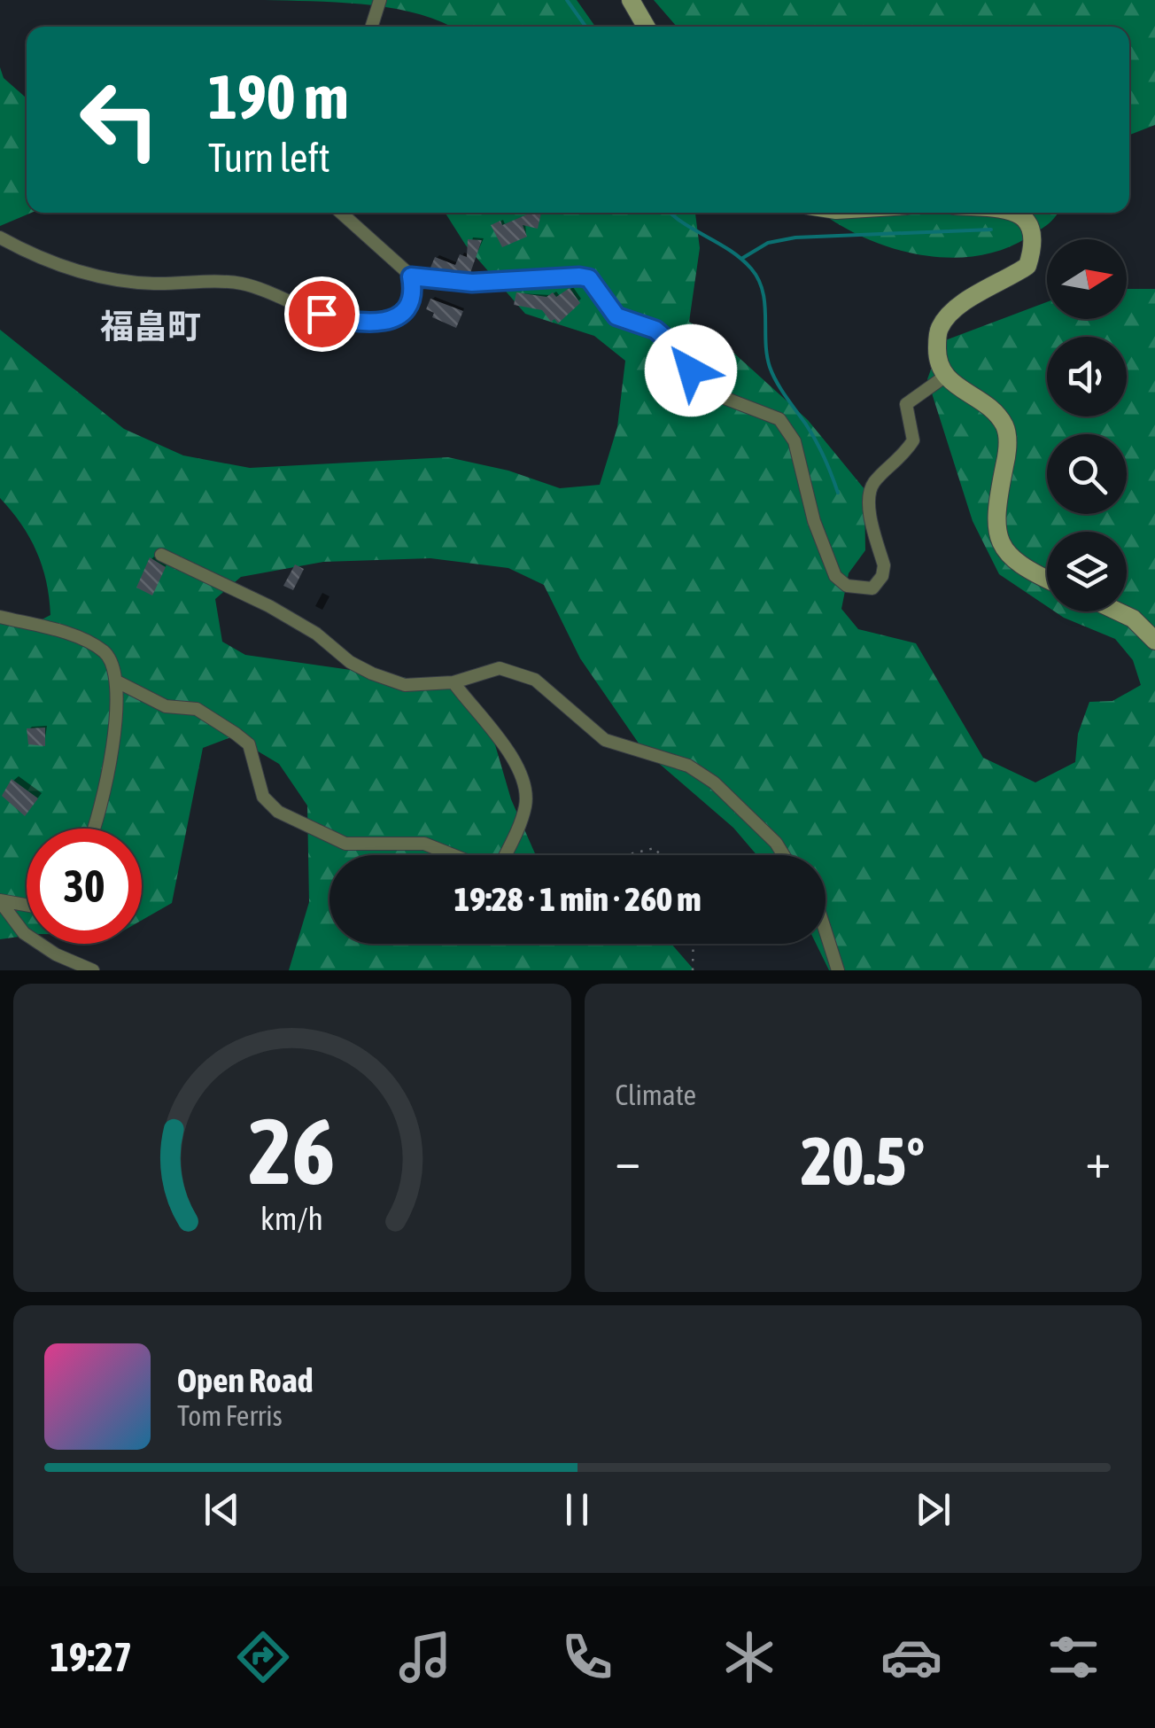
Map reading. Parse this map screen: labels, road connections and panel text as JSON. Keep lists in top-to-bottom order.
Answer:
{
  "districts": ["福畠町"],
  "north": "right",
  "page": {
    "turn": ["190 m", "Turn left"],
    "limit": "30",
    "trip": "19:28 · 1 min · 260 m",
    "tile": "Climate",
    "heat": ["−", "20.5°", "+"],
    "song": ["Open Road", "Tom Ferris"],
    "tabs": "19:27",
    "gauge": ["26", "km/h"]
  }
}
